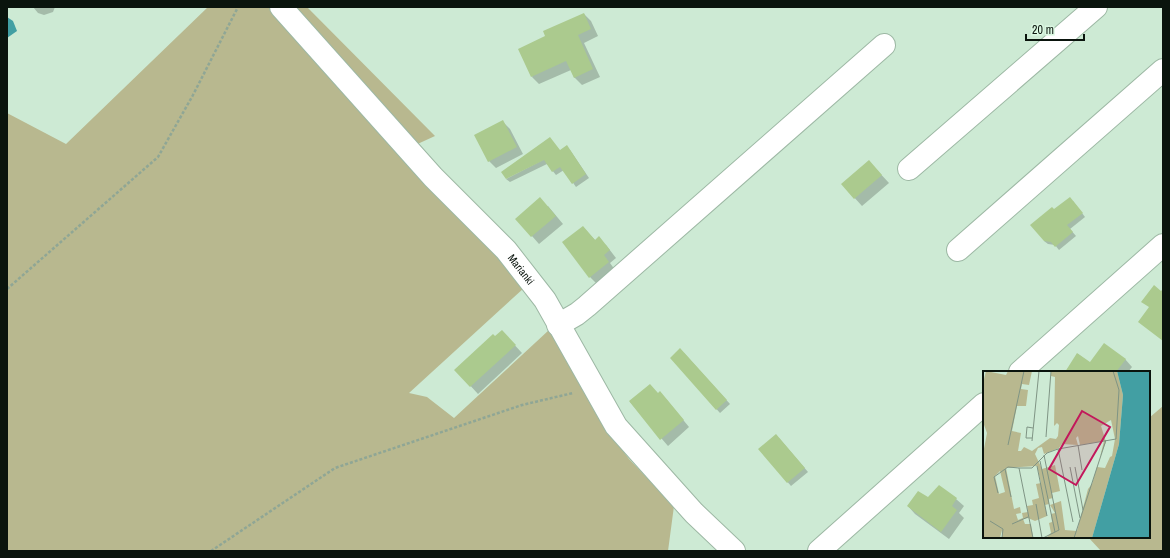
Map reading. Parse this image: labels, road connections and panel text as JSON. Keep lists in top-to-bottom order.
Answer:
{
  "streets": {
    "street": ["Marianki"]
  },
  "scale_bar": "20 m"
}
